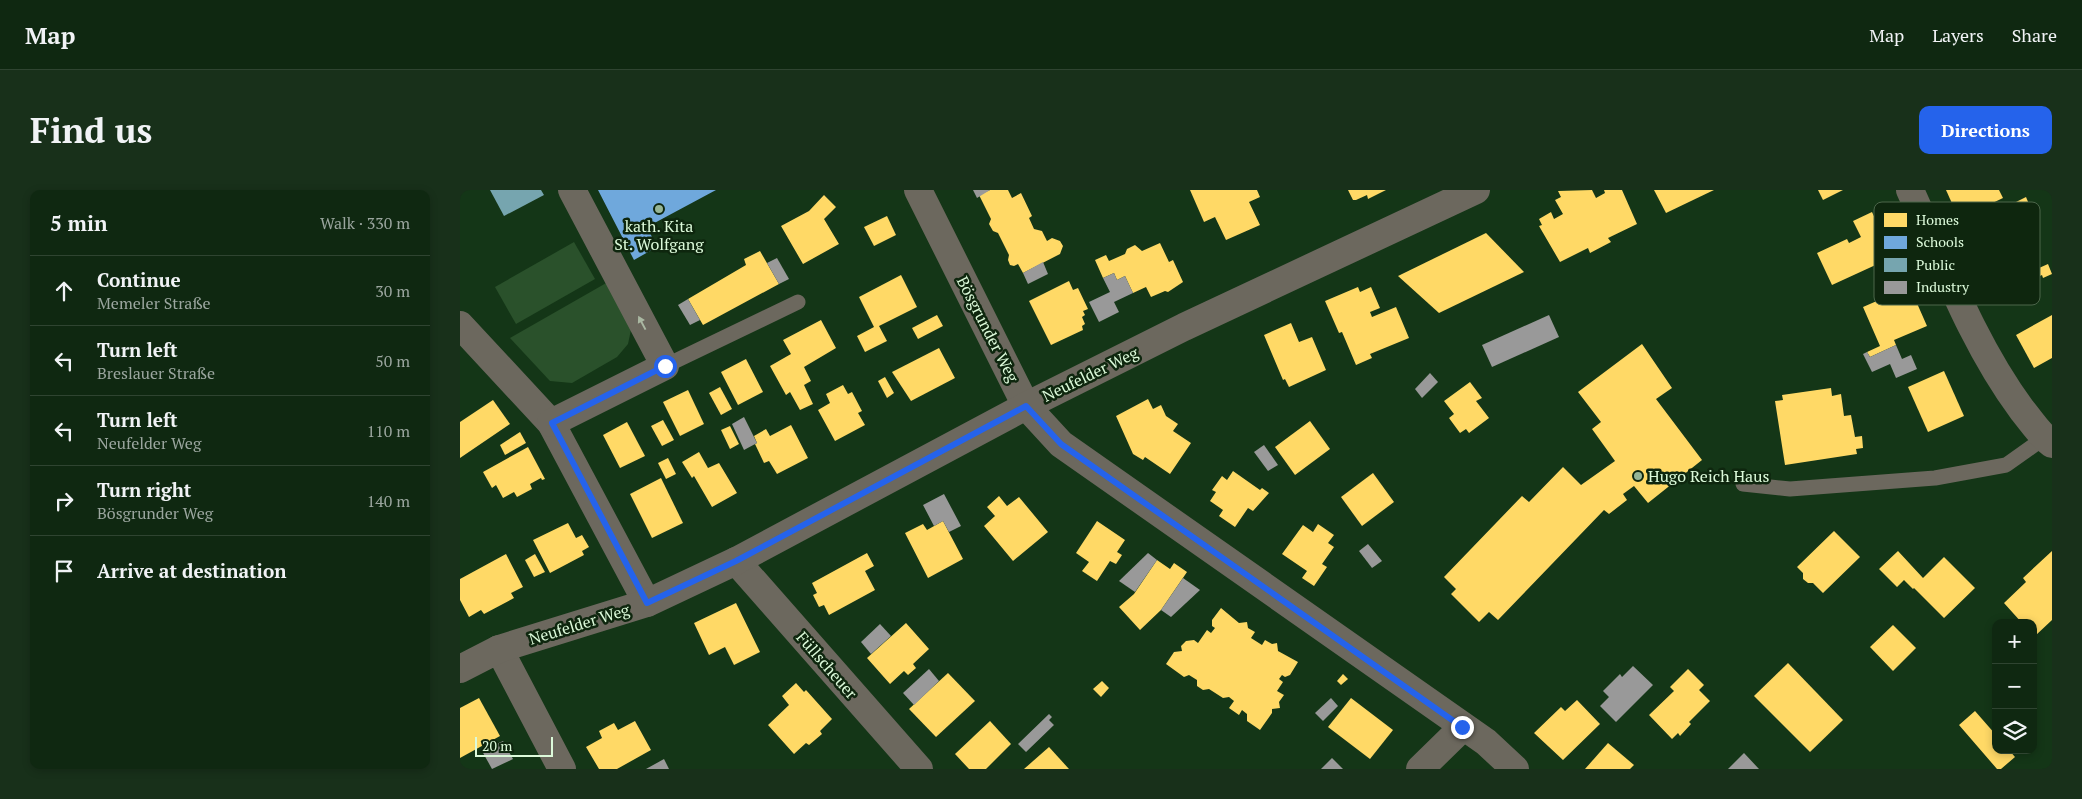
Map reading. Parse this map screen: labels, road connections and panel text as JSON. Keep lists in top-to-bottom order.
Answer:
{
  "streets": {
    "street": ["Bösgrunder Weg", "Neufelder Weg", "Füllscheuer"]
  },
  "crossings": [
    ["Bösgrunder Weg", "Neufelder Weg"],
    ["Neufelder Weg", "Füllscheuer"]
  ],
  "places": ["kath. Kita St. Wolfgang", "Hugo Reich Haus"],
  "legend": [
    "Homes",
    "Schools",
    "Public",
    "Industry"
  ],
  "scale_bar": "20 m",
  "page": {
    "header": "Map",
    "nav": ["Map", "Layers", "Share"],
    "buttons": "Directions",
    "title": "Find us",
    "heading": ["5 min", "Walk · 330 m"],
    "list": [
      ["Continue", "Memeler Straße", "30 m"],
      ["Turn left", "Breslauer Straße", "50 m"],
      ["Turn left", "Neufelder Weg", "110 m"],
      ["Turn right", "Bösgrunder Weg", "140 m"],
      "Arrive at destination"
    ],
    "map_buttons": ["+", "−"],
    "scale": "20 m"
  }
}
